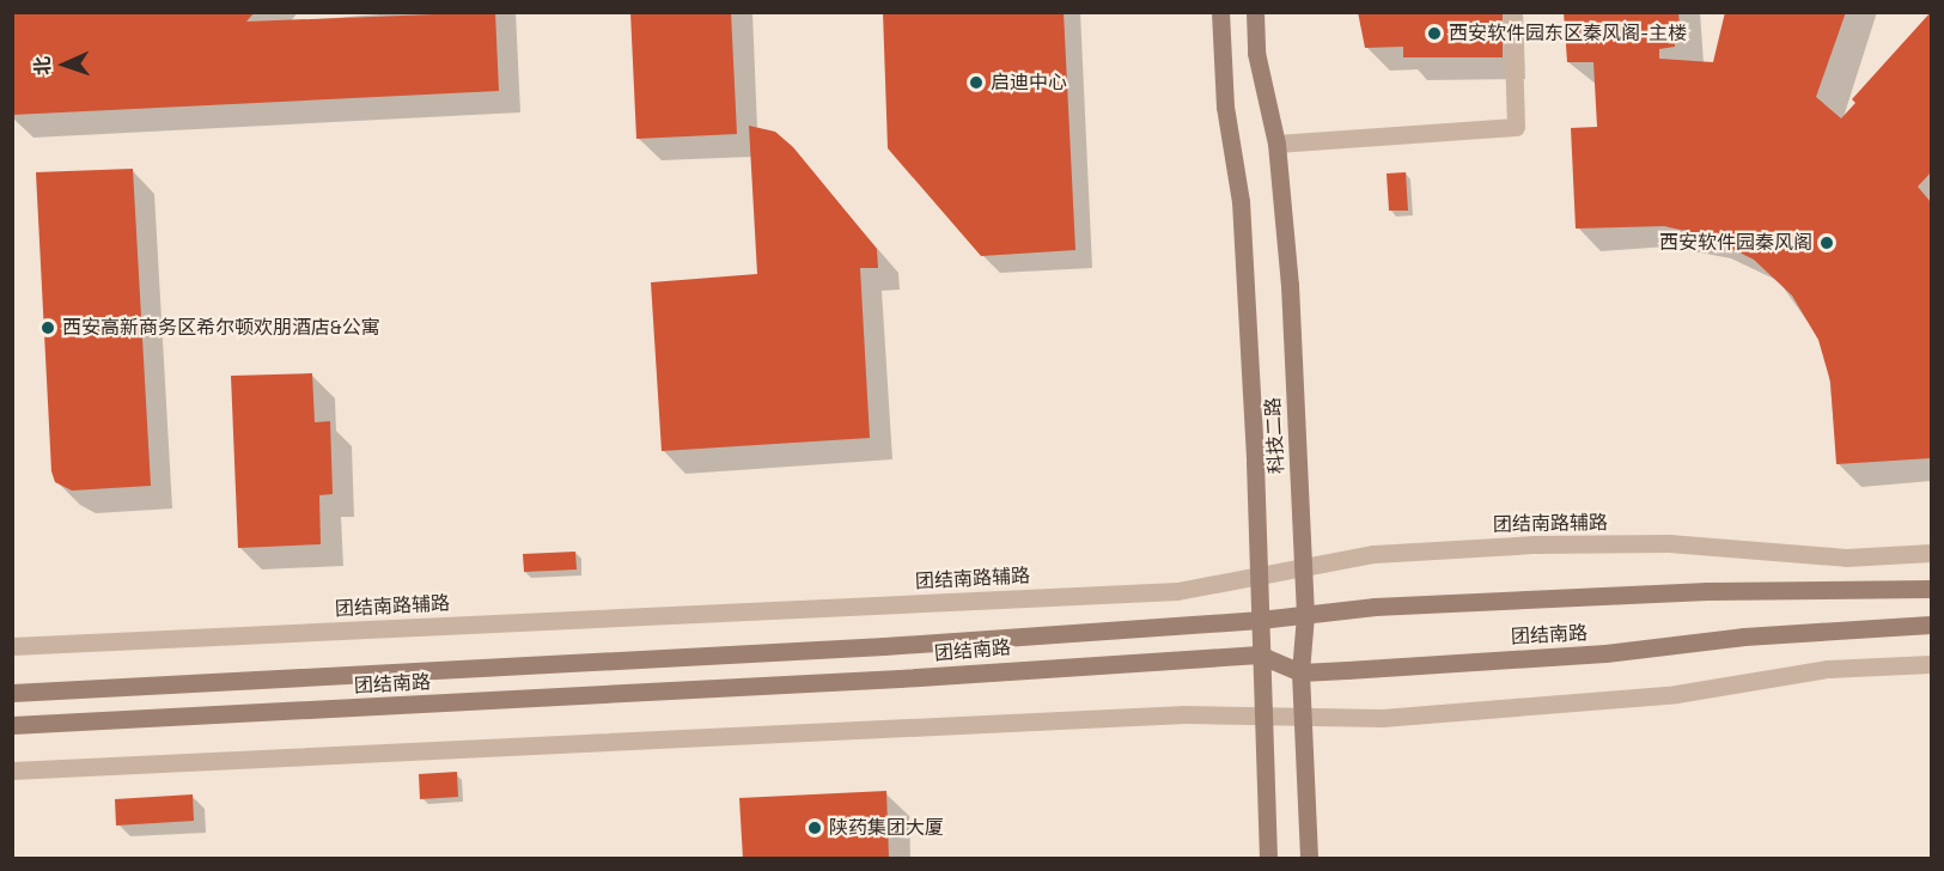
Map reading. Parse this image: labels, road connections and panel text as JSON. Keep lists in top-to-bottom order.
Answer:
{
  "streets": {
    "main road": ["科技二路", "团结南路"],
    "street": ["团结南路辅路"]
  },
  "crossings": [
    ["科技二路", "团结南路辅路"],
    ["科技二路", "团结南路"]
  ],
  "places": [
    "西安软件园东区秦风阁-主楼",
    "启迪中心",
    "西安软件园秦风阁",
    "西安高新商务区希尔顿欢朋酒店&公寓",
    "陕药集团大厦"
  ],
  "north": "left"
}
